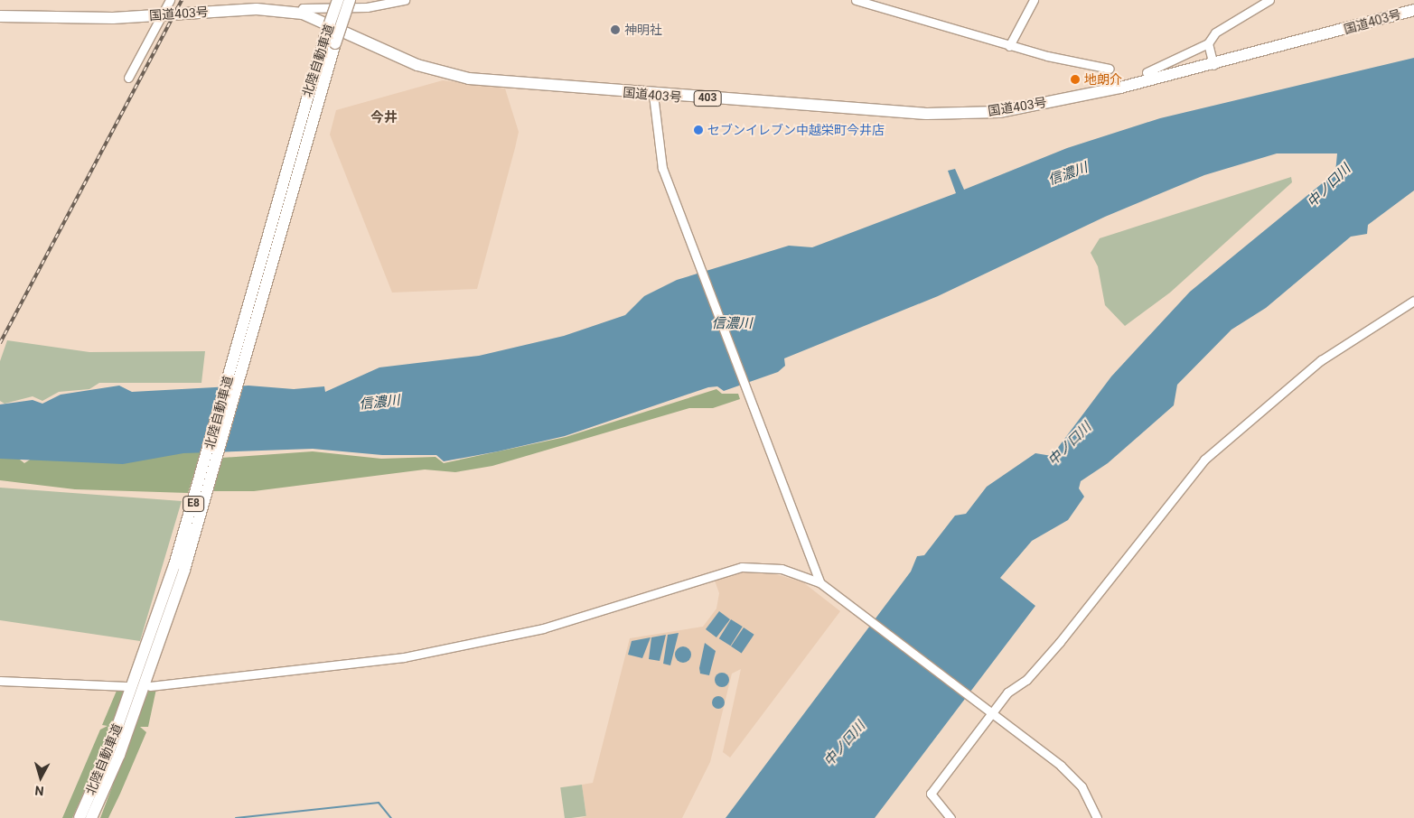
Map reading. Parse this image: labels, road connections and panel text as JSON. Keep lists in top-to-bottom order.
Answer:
{
  "streets": {
    "highway": [
      "国道403号",
      "北陸自動車道",
      "403",
      "E8"
    ]
  },
  "districts": ["今井"],
  "water": ["信濃川", "中ノ口川"],
  "places": ["神明社", "地朗介", "セブンイレブン中越栄町今井店"],
  "north": "bottom"
}
